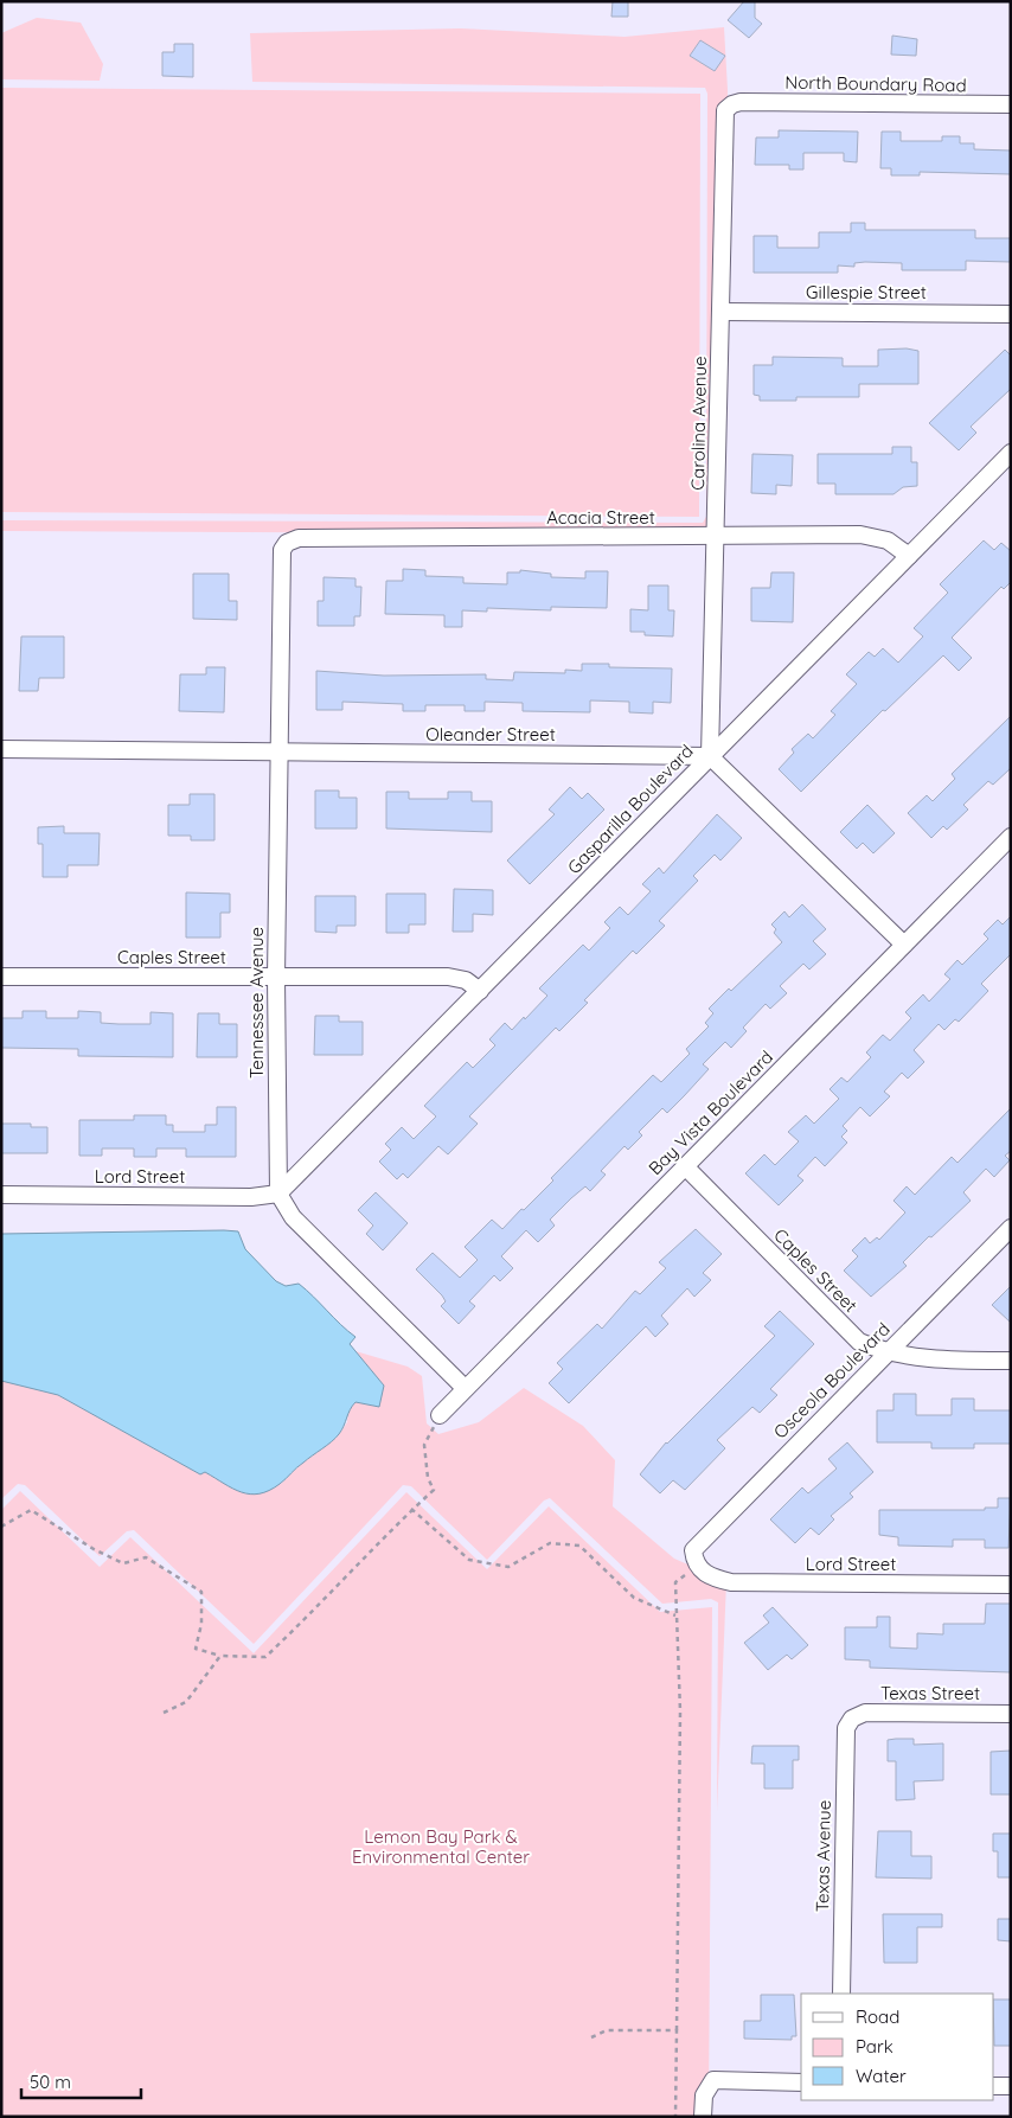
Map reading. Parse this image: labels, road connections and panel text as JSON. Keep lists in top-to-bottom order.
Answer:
{
  "streets": {
    "street": [
      "North Boundary Road",
      "Gillespie Street",
      "Carolina Avenue",
      "Acacia Street",
      "Oleander Street",
      "Gasparilla Boulevard",
      "Caples Street",
      "Tennessee Avenue",
      "Bay Vista Boulevard",
      "Lord Street",
      "Osceola Boulevard",
      "Texas Street",
      "Texas Avenue"
    ]
  },
  "crossings": [
    ["North Boundary Road", "Carolina Avenue"],
    ["Gillespie Street", "Carolina Avenue"],
    ["Carolina Avenue", "Acacia Street"],
    ["Carolina Avenue", "Oleander Street"],
    ["Carolina Avenue", "Gasparilla Boulevard"],
    ["Acacia Street", "Gasparilla Boulevard"],
    ["Acacia Street", "Tennessee Avenue"],
    ["Oleander Street", "Gasparilla Boulevard"],
    ["Oleander Street", "Tennessee Avenue"],
    ["Gasparilla Boulevard", "Caples Street"],
    ["Gasparilla Boulevard", "Tennessee Avenue"],
    ["Gasparilla Boulevard", "Lord Street"],
    ["Caples Street", "Tennessee Avenue"],
    ["Caples Street", "Bay Vista Boulevard"],
    ["Caples Street", "Osceola Boulevard"],
    ["Tennessee Avenue", "Lord Street"],
    ["Lord Street", "Osceola Boulevard"],
    ["Texas Street", "Texas Avenue"]
  ],
  "parks": ["Lemon Bay Park & Environmental Center"],
  "legend": ["Road", "Park", "Water"],
  "scale_bar": "50 m"
}
